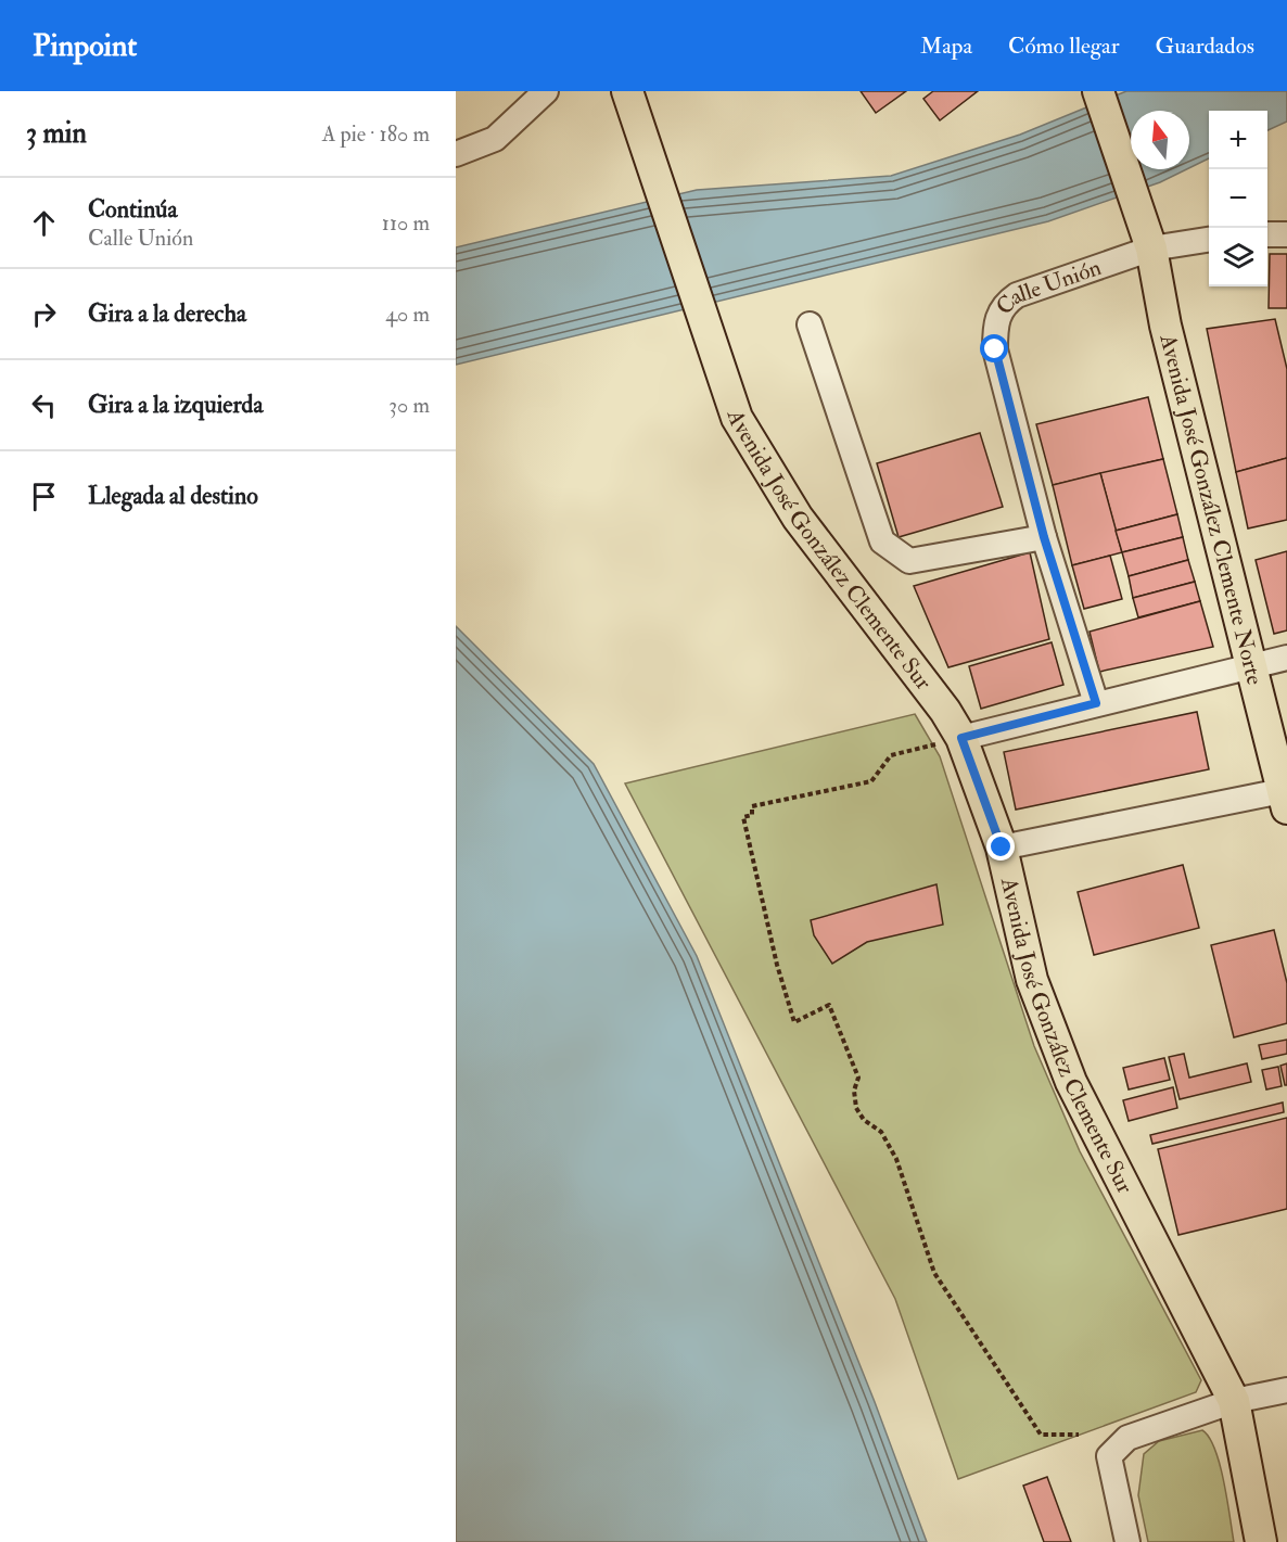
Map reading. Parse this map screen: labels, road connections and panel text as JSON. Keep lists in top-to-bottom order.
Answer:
{
  "streets": {
    "main road": ["Avenida José González Clemente Norte", "Avenida José González Clemente Sur"],
    "street": ["Calle Unión"]
  },
  "crossings": [
    ["Calle Unión", "Avenida José González Clemente Norte"]
  ],
  "north": "top",
  "page": {
    "header": "Pinpoint",
    "nav": ["Mapa", "Cómo llegar", "Guardados"],
    "heading": ["3 min", "A pie · 180 m"],
    "map_buttons": ["+", "−"],
    "list": [
      ["Continúa", "Calle Unión", "110 m"],
      ["Gira a la derecha", "40 m"],
      ["Gira a la izquierda", "30 m"],
      "Llegada al destino"
    ]
  }
}
